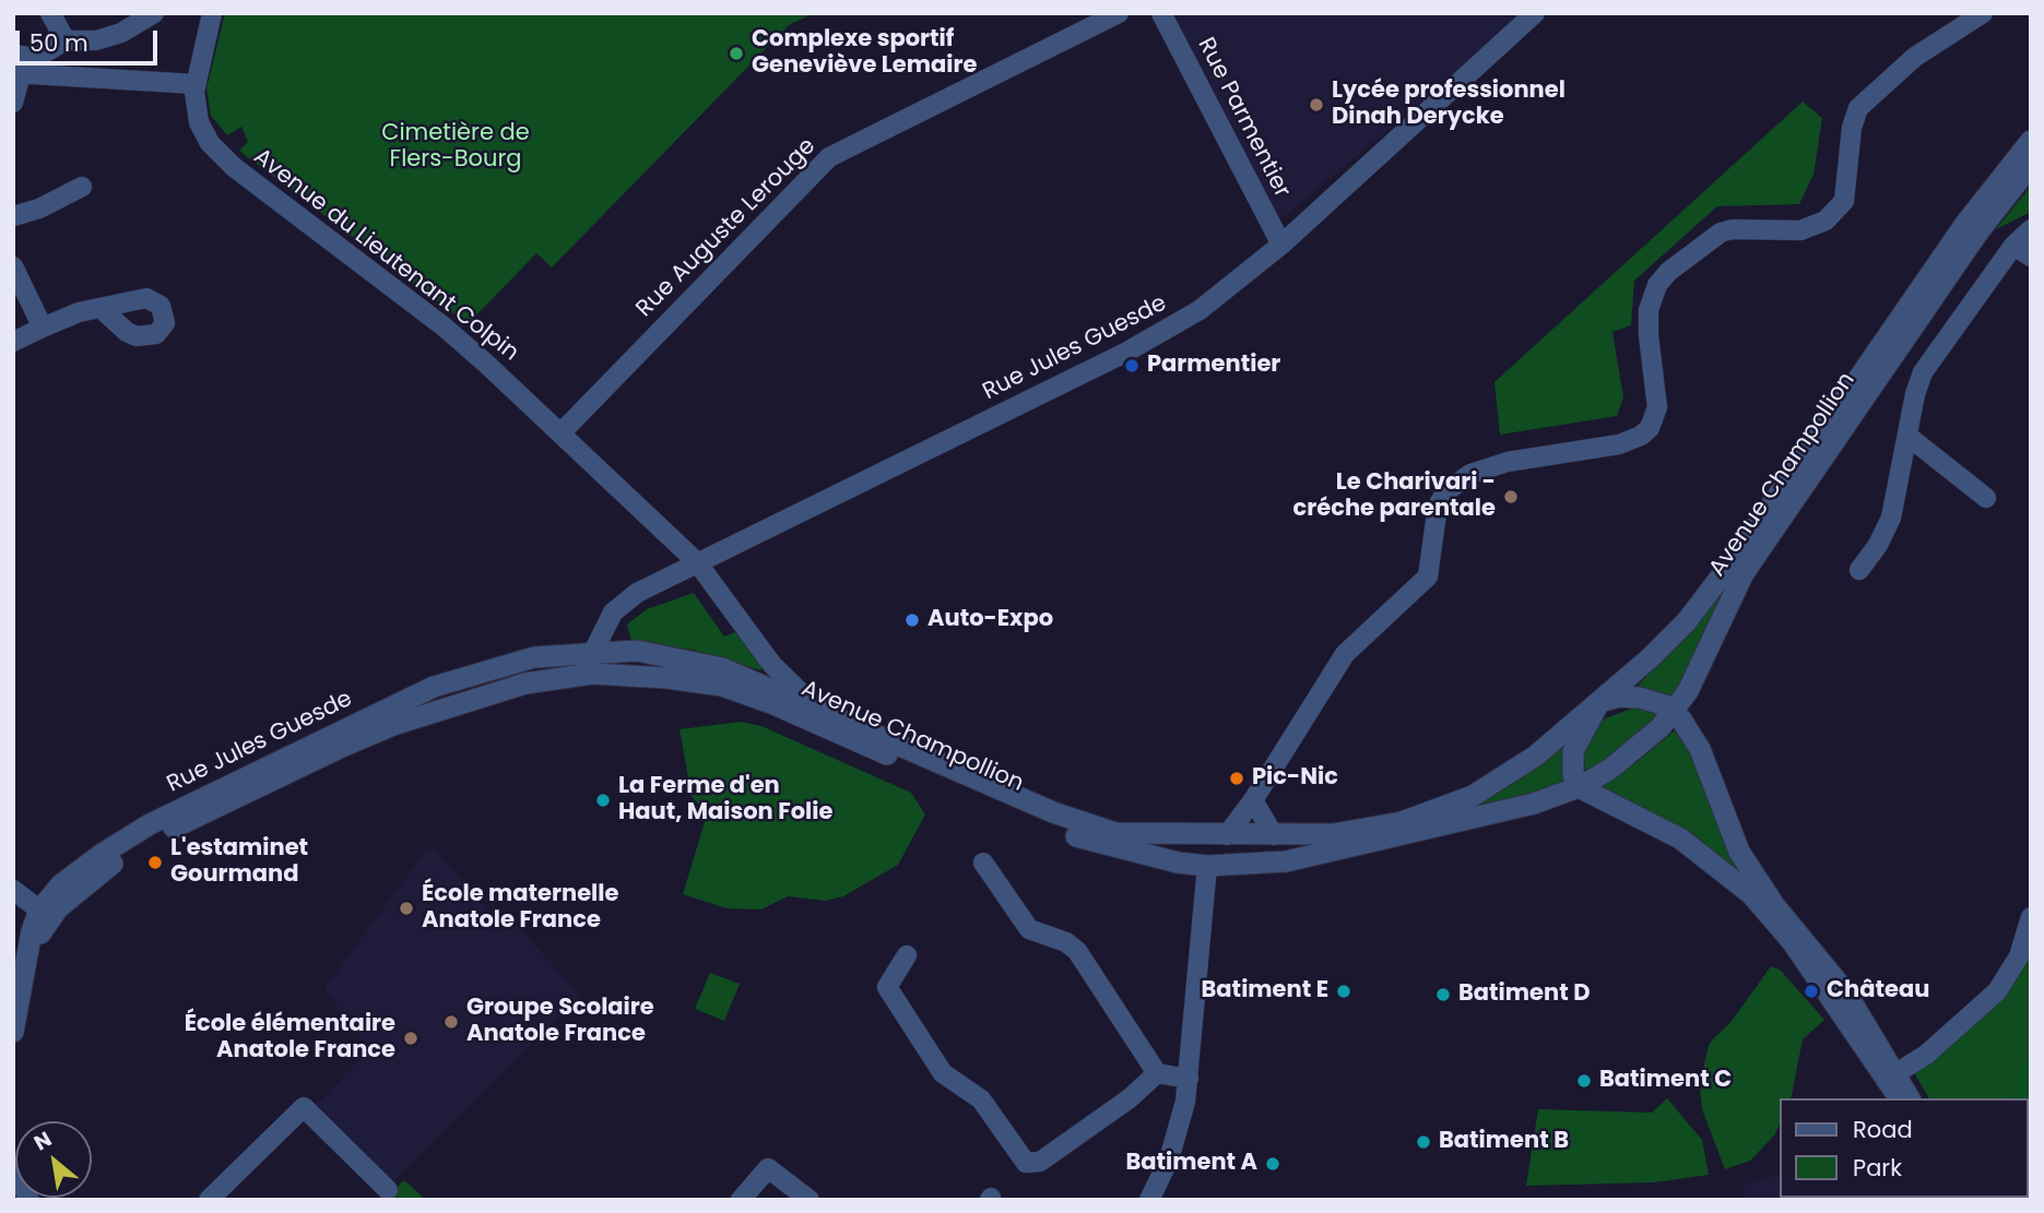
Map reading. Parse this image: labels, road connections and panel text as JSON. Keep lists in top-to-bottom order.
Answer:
{
  "streets": {
    "street": [
      "Rue Parmentier",
      "Rue Auguste Lerouge",
      "Avenue du Lieutenant Colpin",
      "Rue Jules Guesde",
      "Avenue Champollion"
    ]
  },
  "crossings": [
    ["Rue Parmentier", "Rue Jules Guesde"],
    ["Rue Auguste Lerouge", "Avenue du Lieutenant Colpin"],
    ["Avenue du Lieutenant Colpin", "Rue Jules Guesde"],
    ["Avenue du Lieutenant Colpin", "Avenue Champollion"],
    ["Rue Jules Guesde", "Avenue Champollion"]
  ],
  "parks": ["Cimetière de Flers-Bourg"],
  "places": [
    "Complexe sportif Geneviève Lemaire",
    "Lycée professionnel Dinah Derycke",
    "Parmentier",
    "Le Charivari - créche parentale",
    "Auto-Expo",
    "Pic-Nic",
    "La Ferme d'en Haut, Maison Folie",
    "L'estaminet Gourmand",
    "École maternelle Anatole France",
    "Batiment E",
    "Château",
    "Batiment D",
    "Groupe Scolaire Anatole France",
    "École élémentaire Anatole France",
    "Batiment C",
    "Batiment B",
    "Batiment A"
  ],
  "legend": ["Road", "Park"],
  "scale_bar": "50 m",
  "north": "top left"
}
